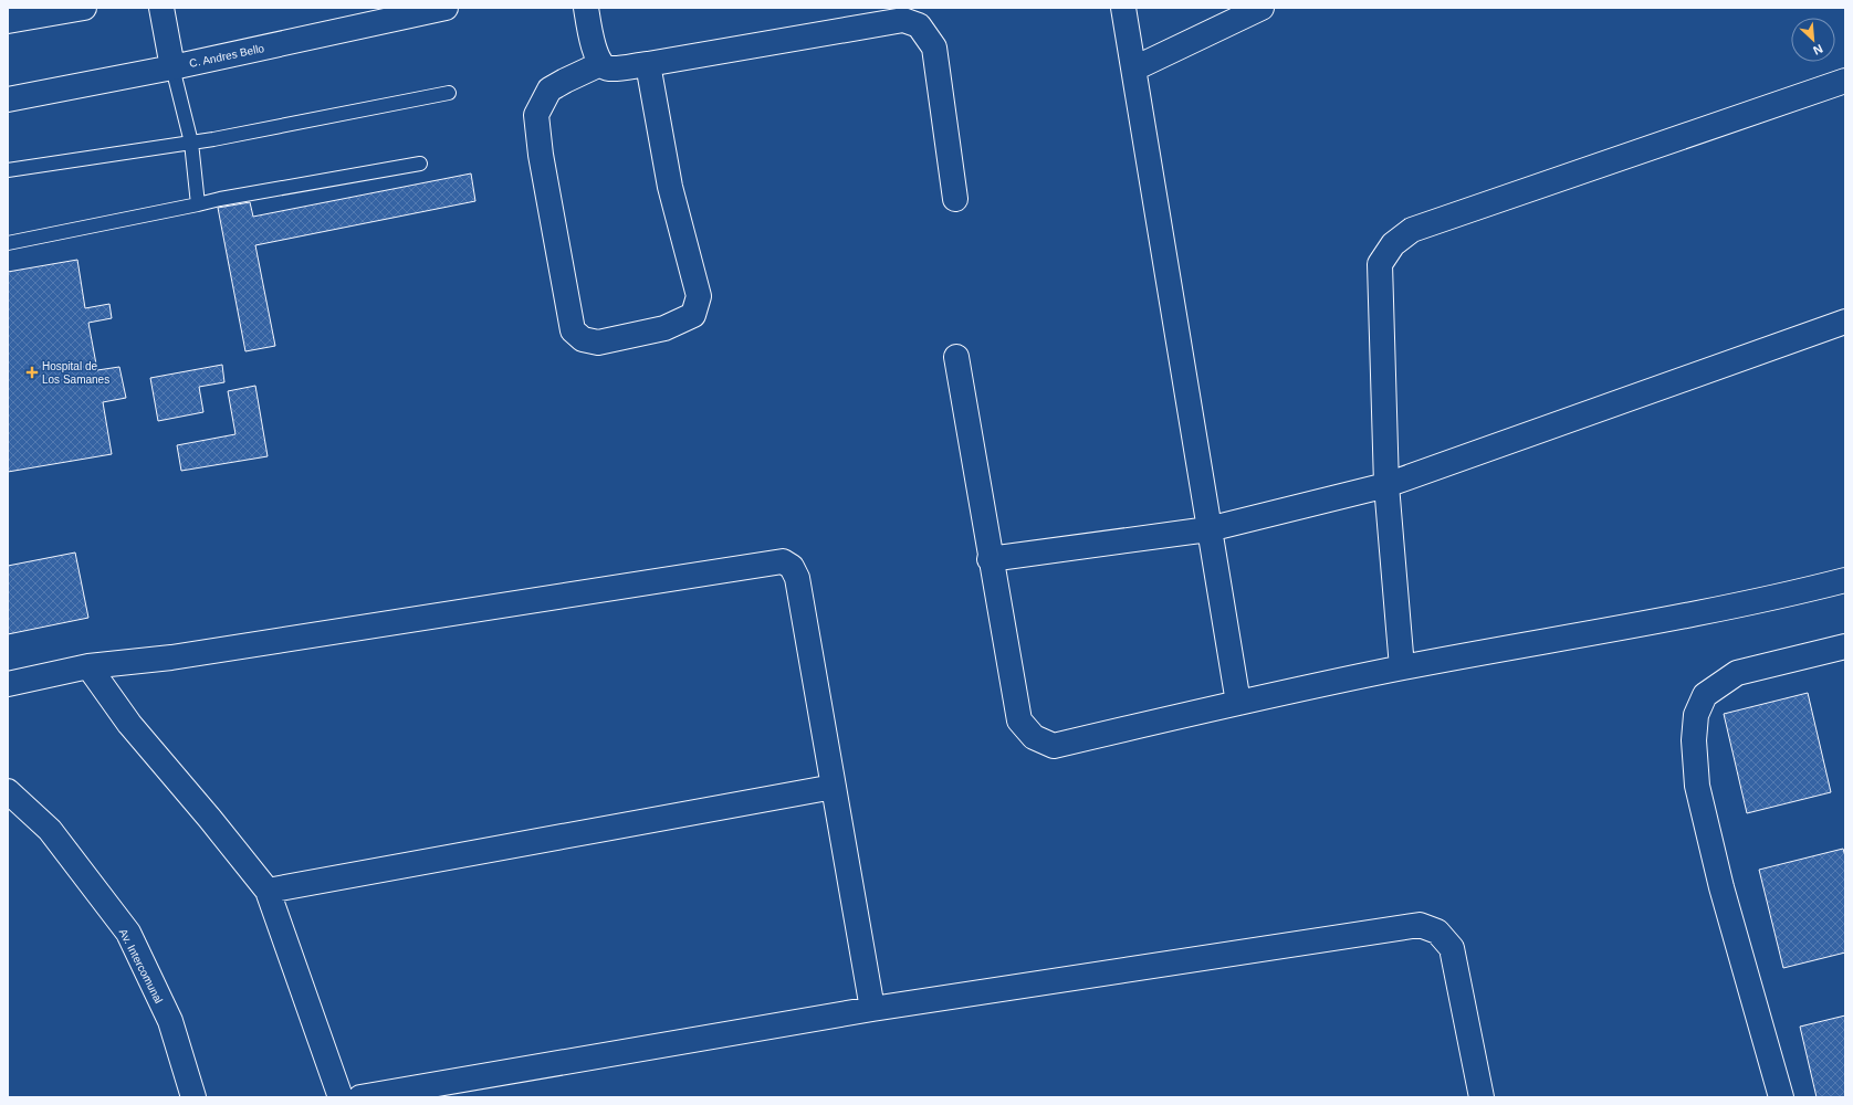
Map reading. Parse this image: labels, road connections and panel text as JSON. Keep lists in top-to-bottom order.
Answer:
{
  "streets": {
    "street": ["C. Andres Bello", "Av. Intercomunal"]
  },
  "places": {
    "health": ["Hospital de Los Samanes"]
  },
  "north": "bottom right"
}
